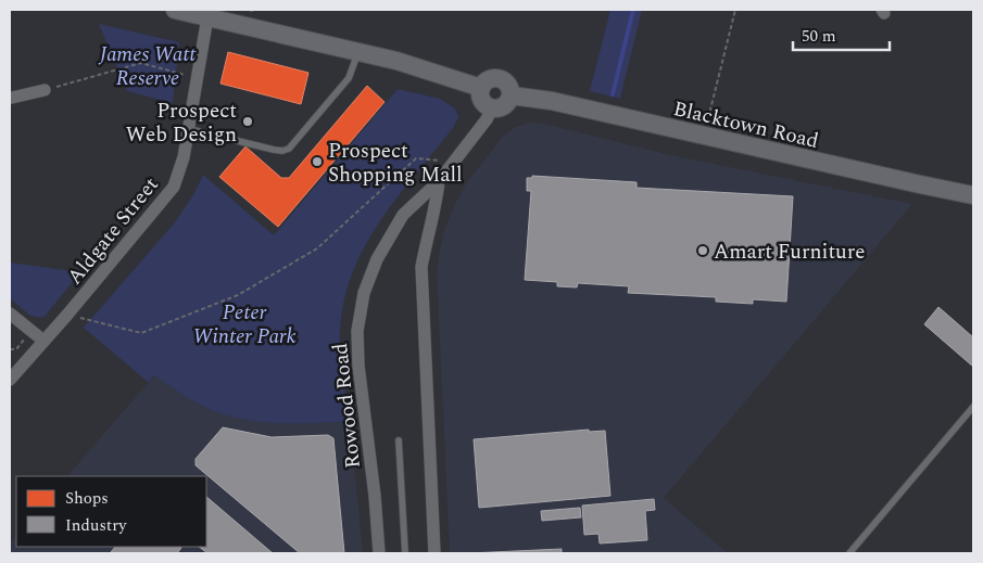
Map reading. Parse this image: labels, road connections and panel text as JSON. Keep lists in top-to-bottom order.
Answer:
{
  "streets": {
    "main road": ["Blacktown Road"],
    "street": ["Aldgate Street", "Rowood Road"]
  },
  "crossings": [
    ["Blacktown Road", "Rowood Road"]
  ],
  "parks": ["James Watt Reserve", "Peter Winter Park"],
  "places": ["Prospect Web Design", "Prospect Shopping Mall", "Amart Furniture"],
  "legend": ["Shops", "Industry"],
  "scale_bar": "50 m"
}
